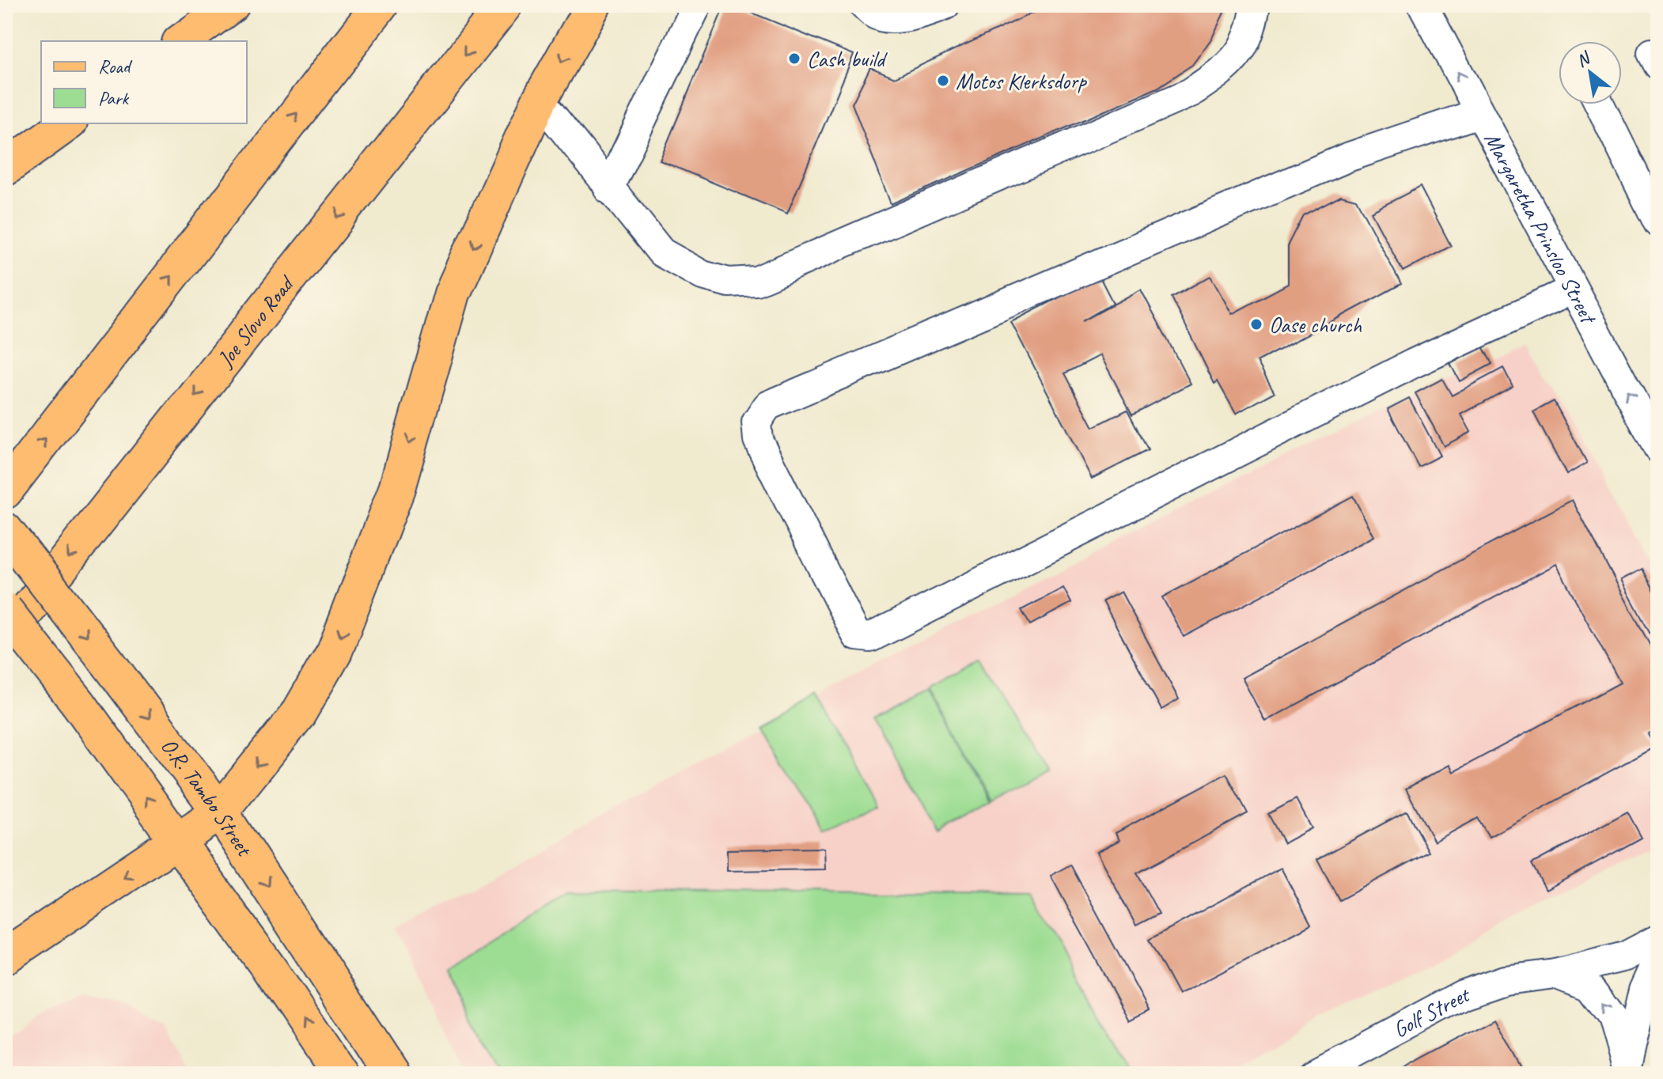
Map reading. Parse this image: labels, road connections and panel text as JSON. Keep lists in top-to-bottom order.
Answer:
{
  "streets": {
    "main road": ["Joe Slovo Road", "O.R. Tambo Street"],
    "street": ["Margaretha Prinsloo Street", "Golf Street"]
  },
  "one_way": ["Margaretha Prinsloo Street"],
  "places": ["Cash build", "Motos Klerksdorp", "Oase church"],
  "legend": ["Road", "Park"],
  "north": "top left"
}
